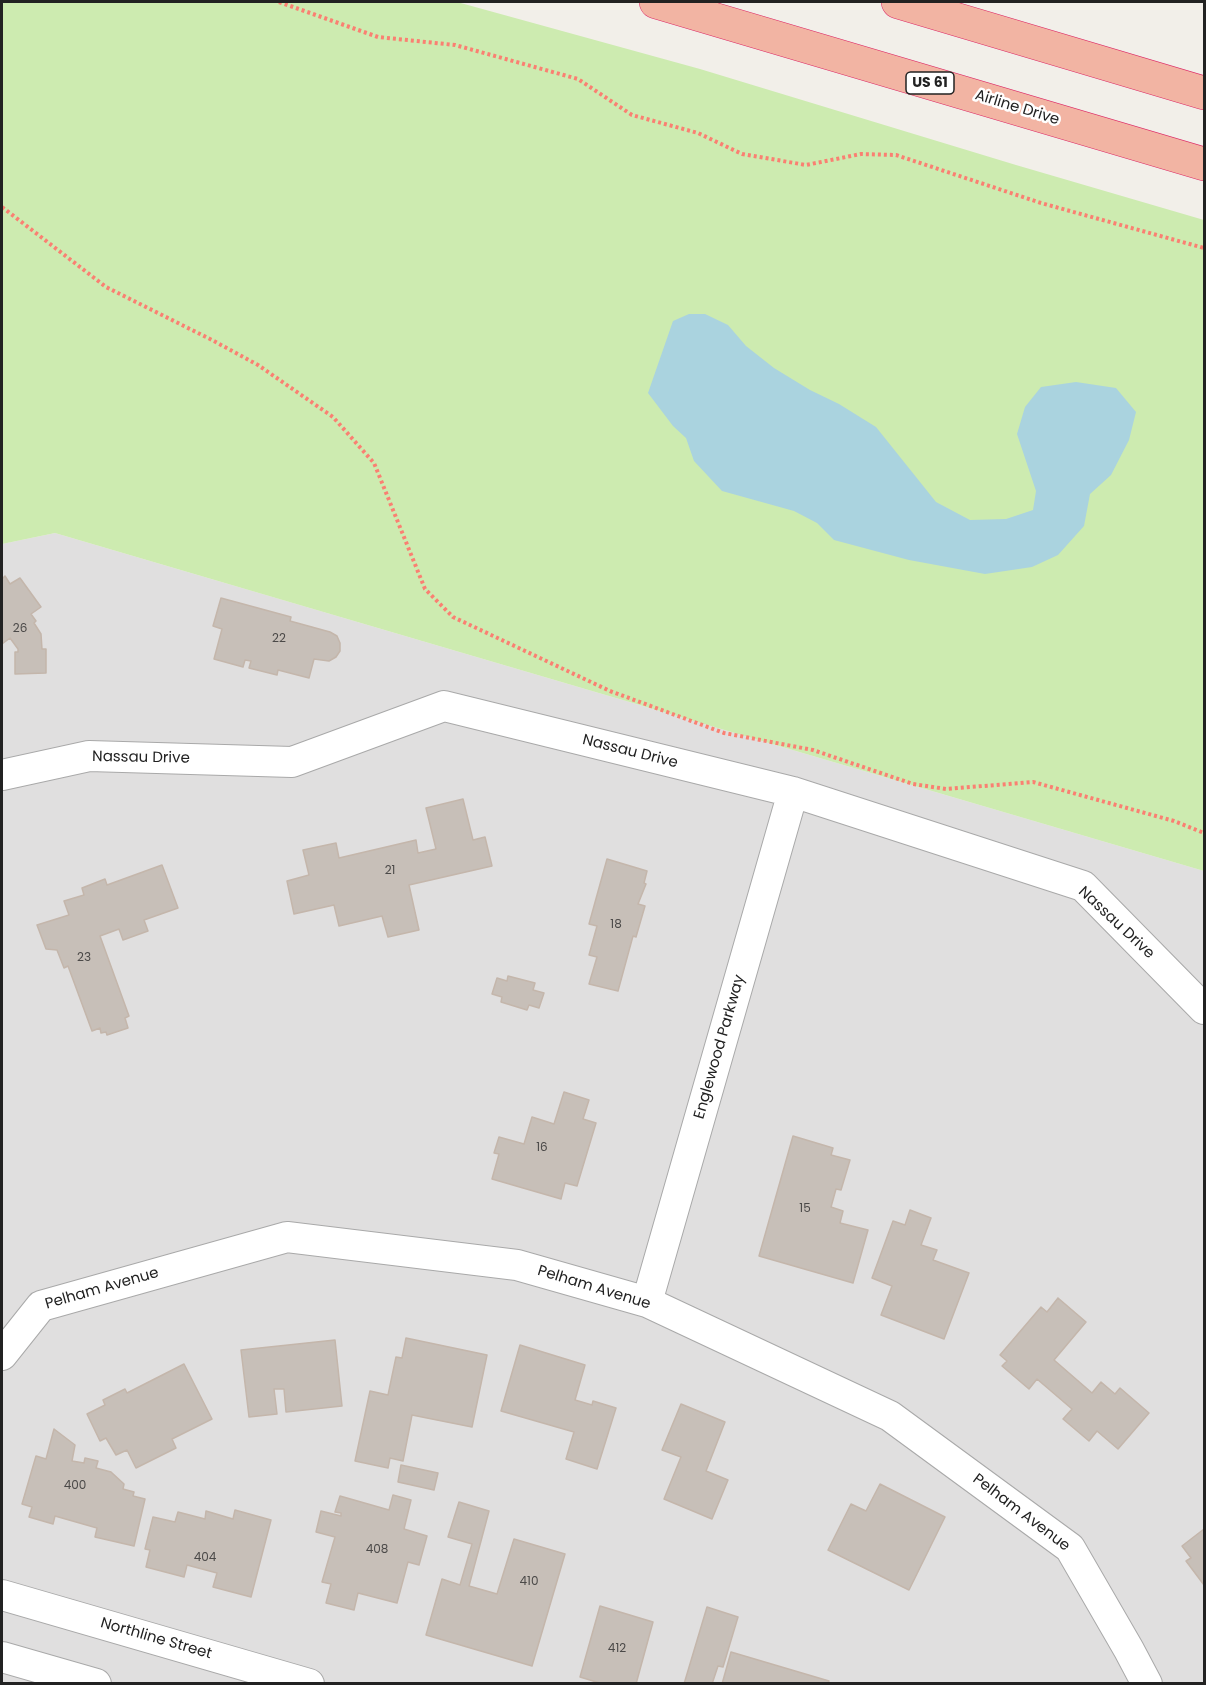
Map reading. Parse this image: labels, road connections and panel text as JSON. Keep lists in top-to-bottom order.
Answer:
{
  "streets": {
    "highway": ["US 61", "Airline Drive"],
    "street": [
      "Nassau Drive",
      "Englewood Parkway",
      "Pelham Avenue",
      "Northline Street"
    ]
  },
  "crossings": [
    ["Nassau Drive", "Englewood Parkway"],
    ["Englewood Parkway", "Pelham Avenue"]
  ],
  "house_numbers": [
    "26",
    "22",
    "21",
    "18",
    "23",
    "16",
    "15",
    "400",
    "408",
    "404",
    "410",
    "412"
  ]
}
